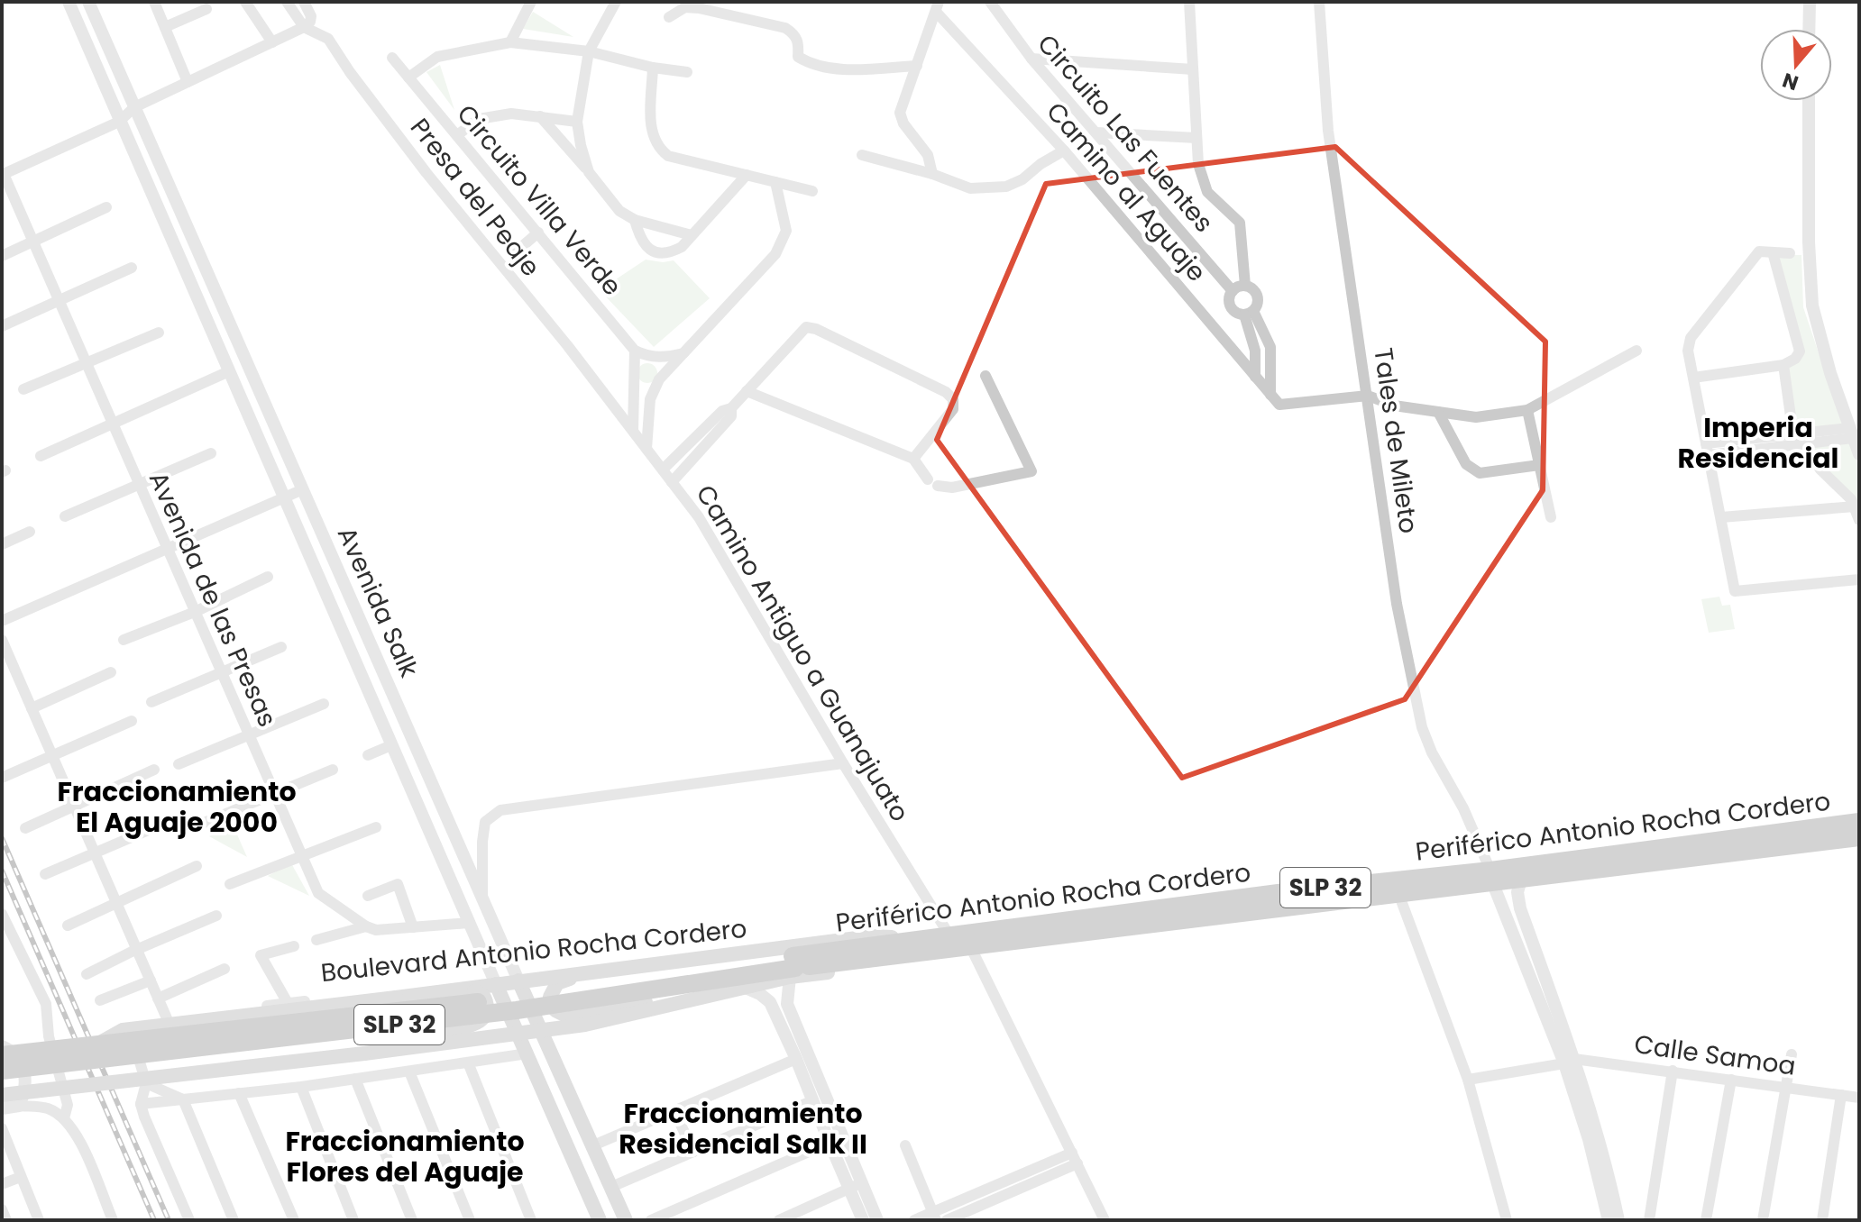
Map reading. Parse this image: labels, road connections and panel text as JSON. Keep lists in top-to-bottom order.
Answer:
{
  "streets": {
    "highway": ["Periférico Antonio Rocha Cordero", "SLP 32", "Boulevard Antonio Rocha Cordero"],
    "main road": ["Avenida Salk"],
    "street": [
      "Circuito Las Fuentes",
      "Camino al Aguaje",
      "Presa del Peaje",
      "Circuito Villa Verde",
      "Tales de Mileto",
      "Avenida de las Presas",
      "Camino Antiguo a Guanajuato",
      "Calle Samoa"
    ]
  },
  "crossings": [
    ["Camino al Aguaje", "Tales de Mileto"],
    ["Presa del Peaje", "Camino Antiguo a Guanajuato"],
    ["Tales de Mileto", "Periférico Antonio Rocha Cordero"],
    ["Avenida Salk", "Boulevard Antonio Rocha Cordero"],
    ["Camino Antiguo a Guanajuato", "Periférico Antonio Rocha Cordero"],
    ["Periférico Antonio Rocha Cordero", "Boulevard Antonio Rocha Cordero"]
  ],
  "districts": [
    "Imperia Residencial",
    "Fraccionamiento El Aguaje 2000",
    "Fraccionamiento Residencial Salk II",
    "Fraccionamiento Flores del Aguaje"
  ],
  "north": "bottom"
}
